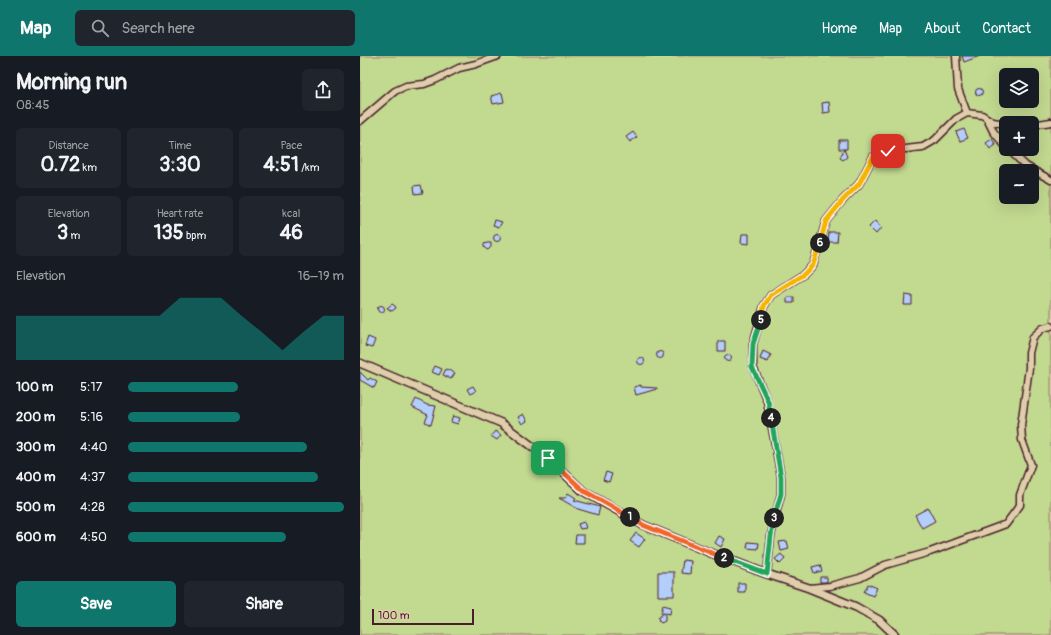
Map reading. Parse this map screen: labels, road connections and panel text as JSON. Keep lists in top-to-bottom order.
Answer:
{
  "scale_bar": "100 m",
  "page": {
    "header": "Map",
    "search": "Search here",
    "nav": [
      "Home",
      "Map",
      "About",
      "Contact"
    ],
    "heading": ["Morning run", "08:45"],
    "map_buttons": ["+", "−"],
    "stats": [
      ["Distance", "0.72 km"],
      ["Time", "3:30"],
      ["Pace", "4:51 /km"],
      ["Elevation", "3 m"],
      ["Heart rate", "135 bpm"],
      ["kcal", "46"]
    ],
    "pins": [
      "6",
      "5",
      "4",
      "1",
      "3",
      "2"
    ],
    "chart": ["Elevation", "16–19 m"],
    "list": [
      {
        "name": "100 m",
        "note": "5:17"
      },
      {
        "name": "200 m",
        "note": "5:16"
      },
      {
        "name": "300 m",
        "note": "4:40"
      },
      {
        "name": "400 m",
        "note": "4:37"
      },
      {
        "name": "500 m",
        "note": "4:28"
      },
      {
        "name": "600 m",
        "note": "4:50"
      }
    ],
    "buttons": ["Save", "Share"],
    "scale": "100 m"
  }
}
